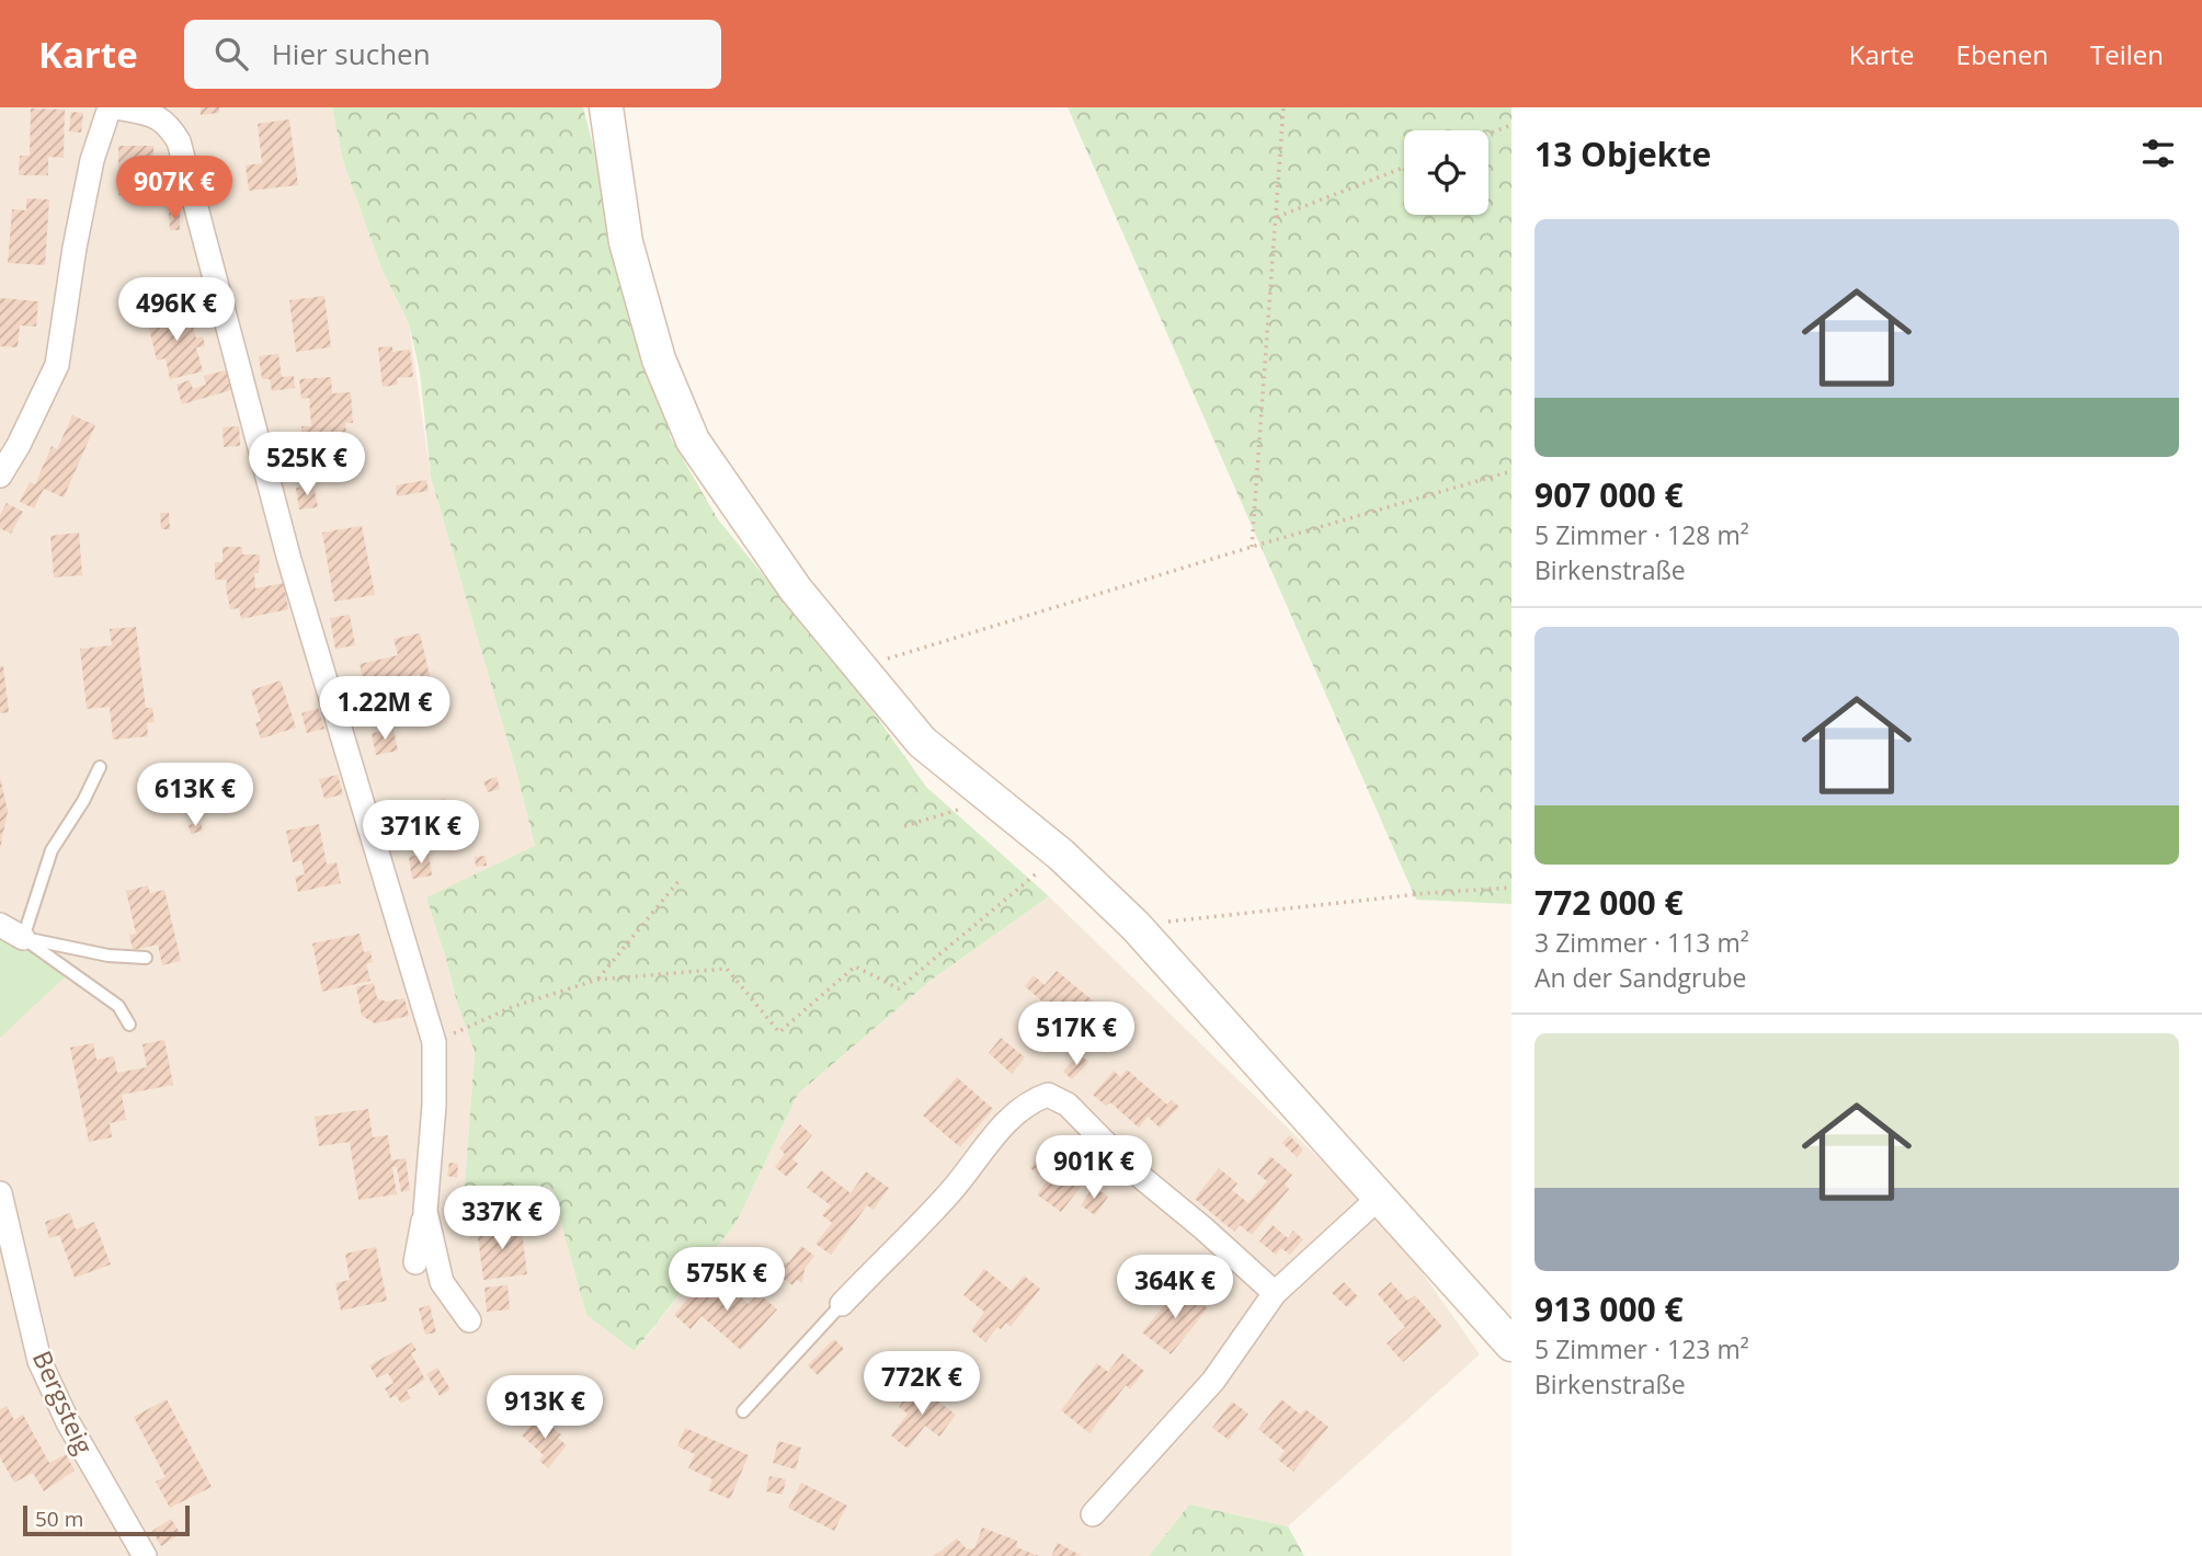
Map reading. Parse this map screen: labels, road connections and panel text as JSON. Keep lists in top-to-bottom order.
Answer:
{
  "streets": {
    "street": ["Bergsteig"]
  },
  "scale_bar": "50 m",
  "page": {
    "header": "Karte",
    "search": "Hier suchen",
    "nav": ["Karte", "Ebenen", "Teilen"],
    "heading": "13 Objekte",
    "price": [
      "907K €",
      "496K €",
      "525K €",
      "1.22M €",
      "613K €",
      "371K €",
      "517K €",
      "901K €",
      "337K €",
      "575K €",
      "364K €",
      "772K €",
      "913K €"
    ],
    "list": [
      {
        "name": "907 000 €",
        "note": "5 Zimmer · 128 m² · Birkenstraße"
      },
      {
        "name": "772 000 €",
        "note": "3 Zimmer · 113 m² · An der Sandgrube"
      },
      {
        "name": "913 000 €",
        "note": "5 Zimmer · 123 m² · Birkenstraße"
      }
    ],
    "scale": "50 m"
  }
}
